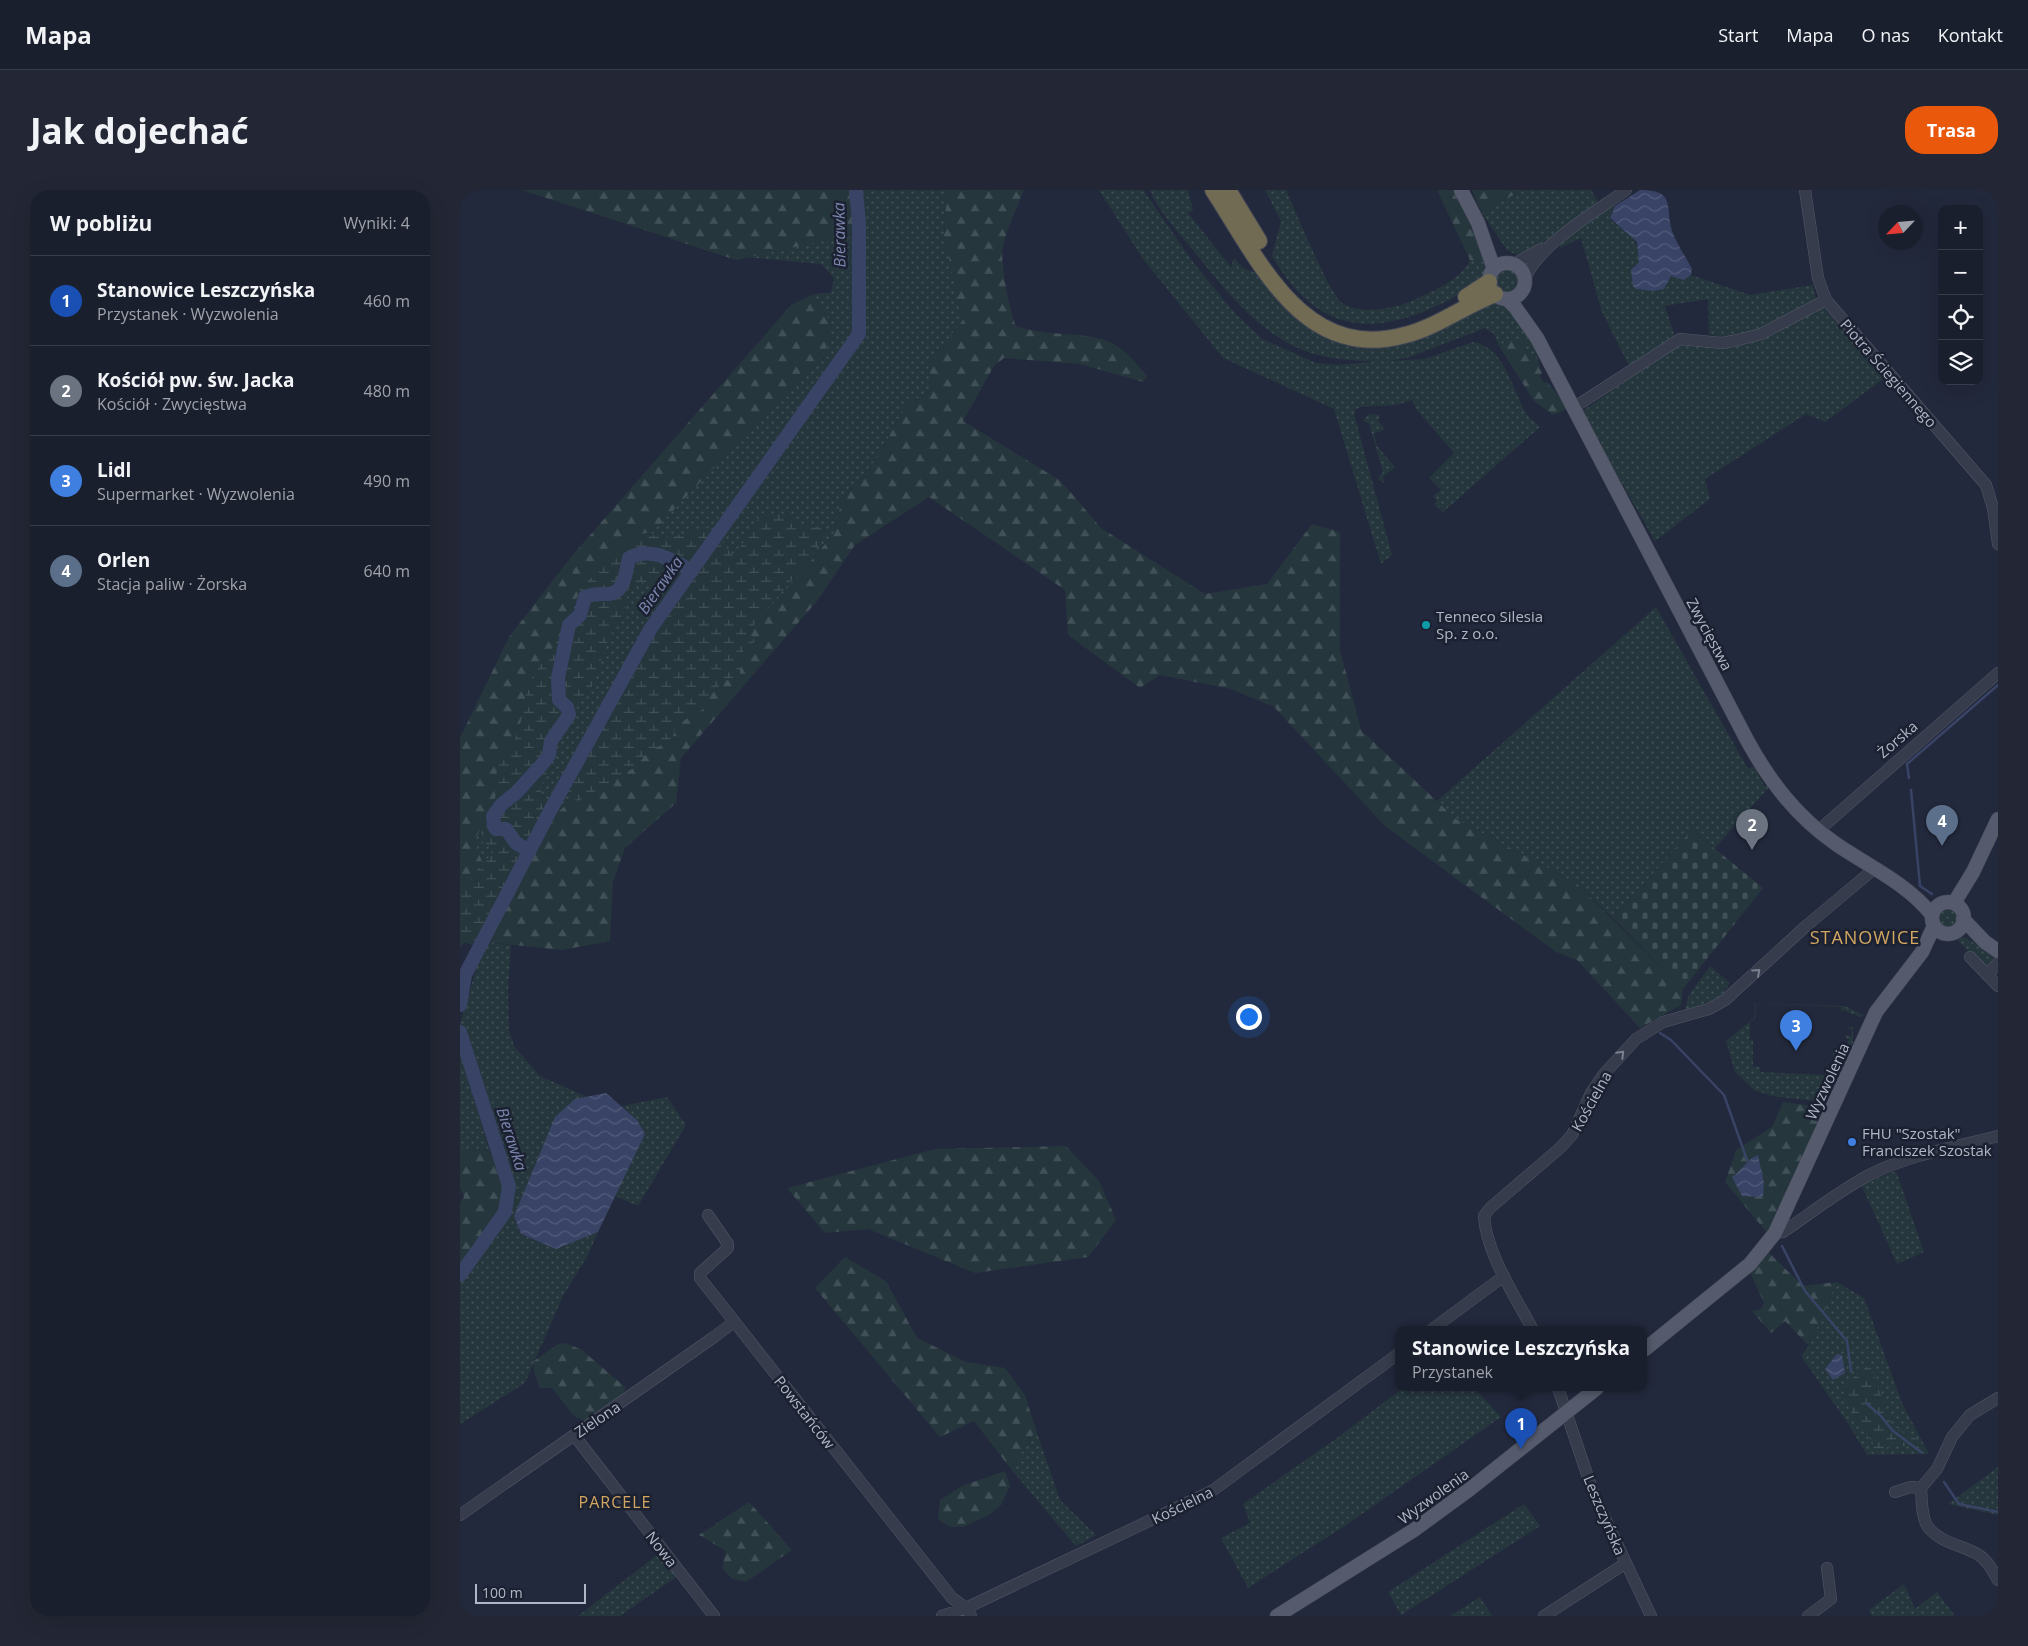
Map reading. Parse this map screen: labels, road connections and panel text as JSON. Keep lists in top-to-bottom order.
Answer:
{
  "streets": {
    "main road": ["Zwycięstwa", "Wyzwolenia"],
    "street": [
      "Piotra Ściegiennego",
      "Żorska",
      "Kościelna",
      "Powstańców",
      "Zielona",
      "Leszczyńska",
      "Nowa"
    ]
  },
  "crossings": [
    ["Zwycięstwa", "Żorska"],
    ["Zwycięstwa", "Wyzwolenia"],
    ["Zwycięstwa", "Kościelna"],
    ["Wyzwolenia", "Leszczyńska"],
    ["Kościelna", "Powstańców"],
    ["Powstańców", "Zielona"],
    ["Zielona", "Nowa"]
  ],
  "one_way": ["Kościelna"],
  "districts": ["STANOWICE", "PARCELE"],
  "water": ["Bierawka"],
  "places": ["Tenneco Silesia Sp. z o.o.", "FHU \"Szostak\" Franciszek Szostak"],
  "scale_bar": "100 m",
  "north": "bottom left",
  "page": {
    "header": "Mapa",
    "nav": [
      "Start",
      "Mapa",
      "O nas",
      "Kontakt"
    ],
    "buttons": "Trasa",
    "title": "Jak dojechać",
    "heading": ["W pobliżu", "Wyniki: 4"],
    "map_buttons": ["+", "−"],
    "list": [
      {
        "mark": "1",
        "name": "Stanowice Leszczyńska",
        "note": "Przystanek · Wyzwolenia",
        "value": "460 m"
      },
      {
        "mark": "2",
        "name": "Kościół pw. św. Jacka",
        "note": "Kościół · Zwycięstwa",
        "value": "480 m"
      },
      {
        "mark": "3",
        "name": "Lidl",
        "note": "Supermarket · Wyzwolenia",
        "value": "490 m"
      },
      {
        "mark": "4",
        "name": "Orlen",
        "note": "Stacja paliw · Żorska",
        "value": "640 m"
      }
    ],
    "pins": [
      "4",
      "2",
      "3",
      "1"
    ],
    "popup": ["Stanowice Leszczyńska", "Przystanek"],
    "scale": "100 m"
  }
}
